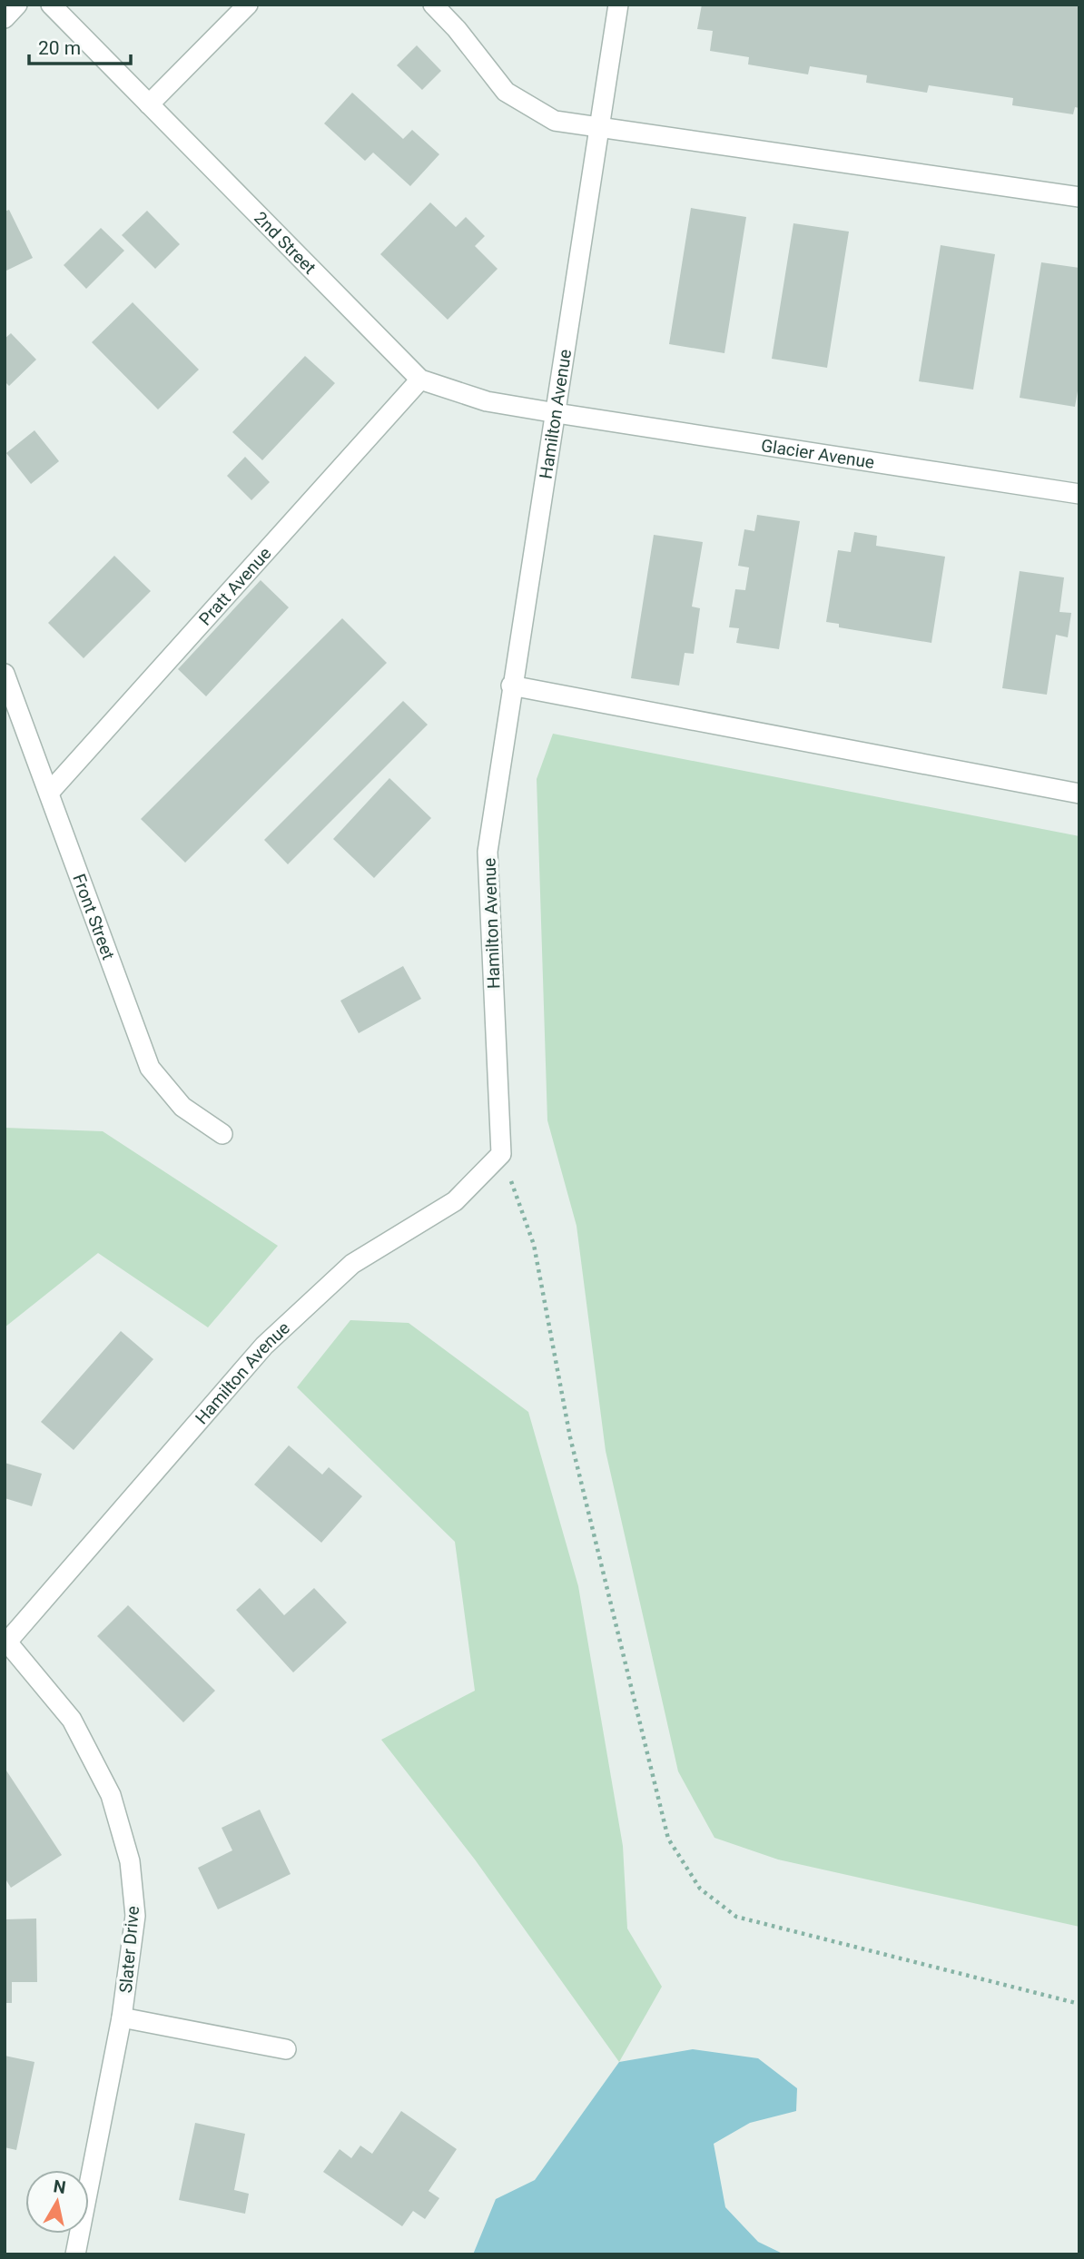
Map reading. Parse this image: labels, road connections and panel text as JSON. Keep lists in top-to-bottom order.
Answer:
{
  "streets": {
    "street": [
      "2nd Street",
      "Hamilton Avenue",
      "Glacier Avenue",
      "Pratt Avenue",
      "Front Street",
      "Slater Drive"
    ]
  },
  "crossings": [
    ["2nd Street", "Hamilton Avenue"],
    ["2nd Street", "Glacier Avenue"],
    ["2nd Street", "Pratt Avenue"],
    ["Hamilton Avenue", "Glacier Avenue"],
    ["Hamilton Avenue", "Slater Drive"],
    ["Pratt Avenue", "Front Street"]
  ],
  "scale_bar": "20 m",
  "north": "top"
}
